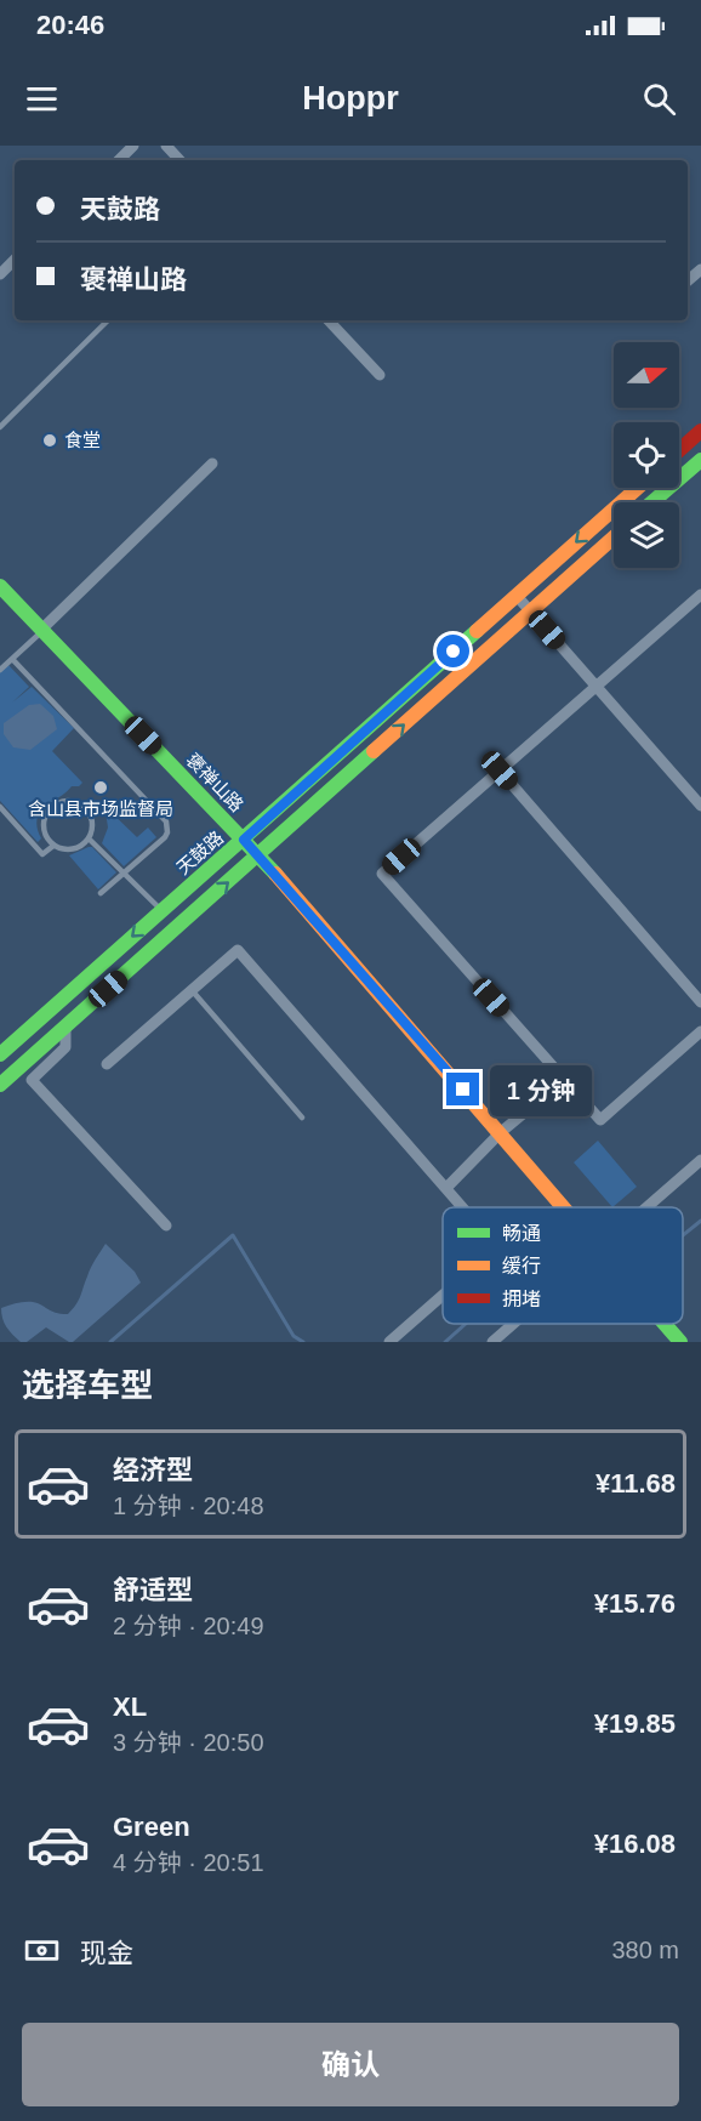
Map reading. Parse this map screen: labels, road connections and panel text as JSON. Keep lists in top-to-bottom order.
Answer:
{
  "streets": {
    "main road": ["褒禅山路", "天鼓路"]
  },
  "crossings": [
    ["褒禅山路", "天鼓路"]
  ],
  "places": ["食堂", "含山县市场监督局"],
  "legend": ["畅通", "缓行", "拥堵"],
  "north": "right",
  "page": {
    "status": "20:46",
    "header": "Hoppr",
    "banner": ["天鼓路", "褒禅山路"],
    "bubble": "1 分钟",
    "heading": "选择车型",
    "list": [
      {
        "name": "经济型",
        "note": "1 分钟 · 20:48",
        "value": "¥11.68"
      },
      {
        "name": "舒适型",
        "note": "2 分钟 · 20:49",
        "value": "¥15.76"
      },
      {
        "name": "XL",
        "note": "3 分钟 · 20:50",
        "value": "¥19.85"
      },
      {
        "name": "Green",
        "note": "4 分钟 · 20:51",
        "value": "¥16.08"
      }
    ],
    "pay": ["现金", "380 m"],
    "buttons": "确认"
  }
}
